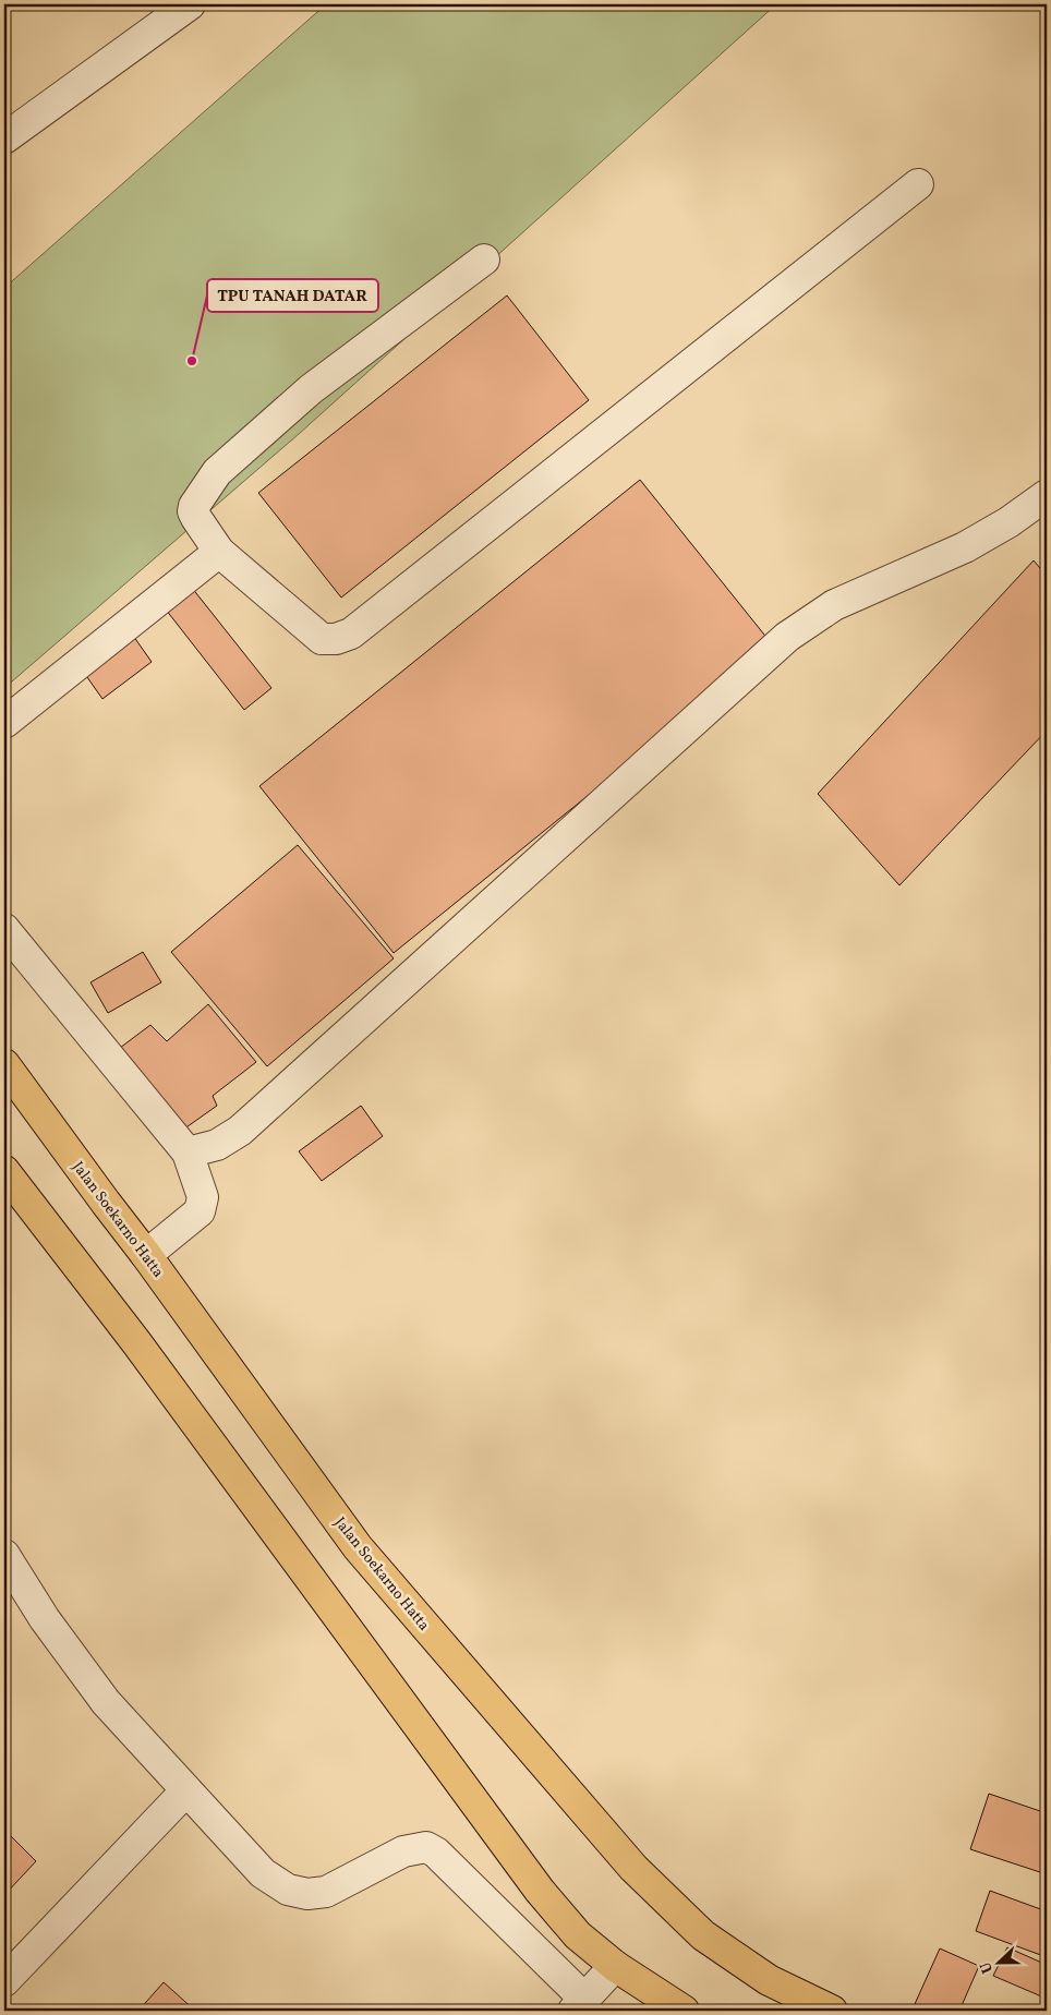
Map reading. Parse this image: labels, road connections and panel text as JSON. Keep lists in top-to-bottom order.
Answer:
{
  "streets": {
    "highway": ["Jalan Soekarno Hatta"]
  },
  "places": ["TPU TANAH DATAR"],
  "north": "left"
}
